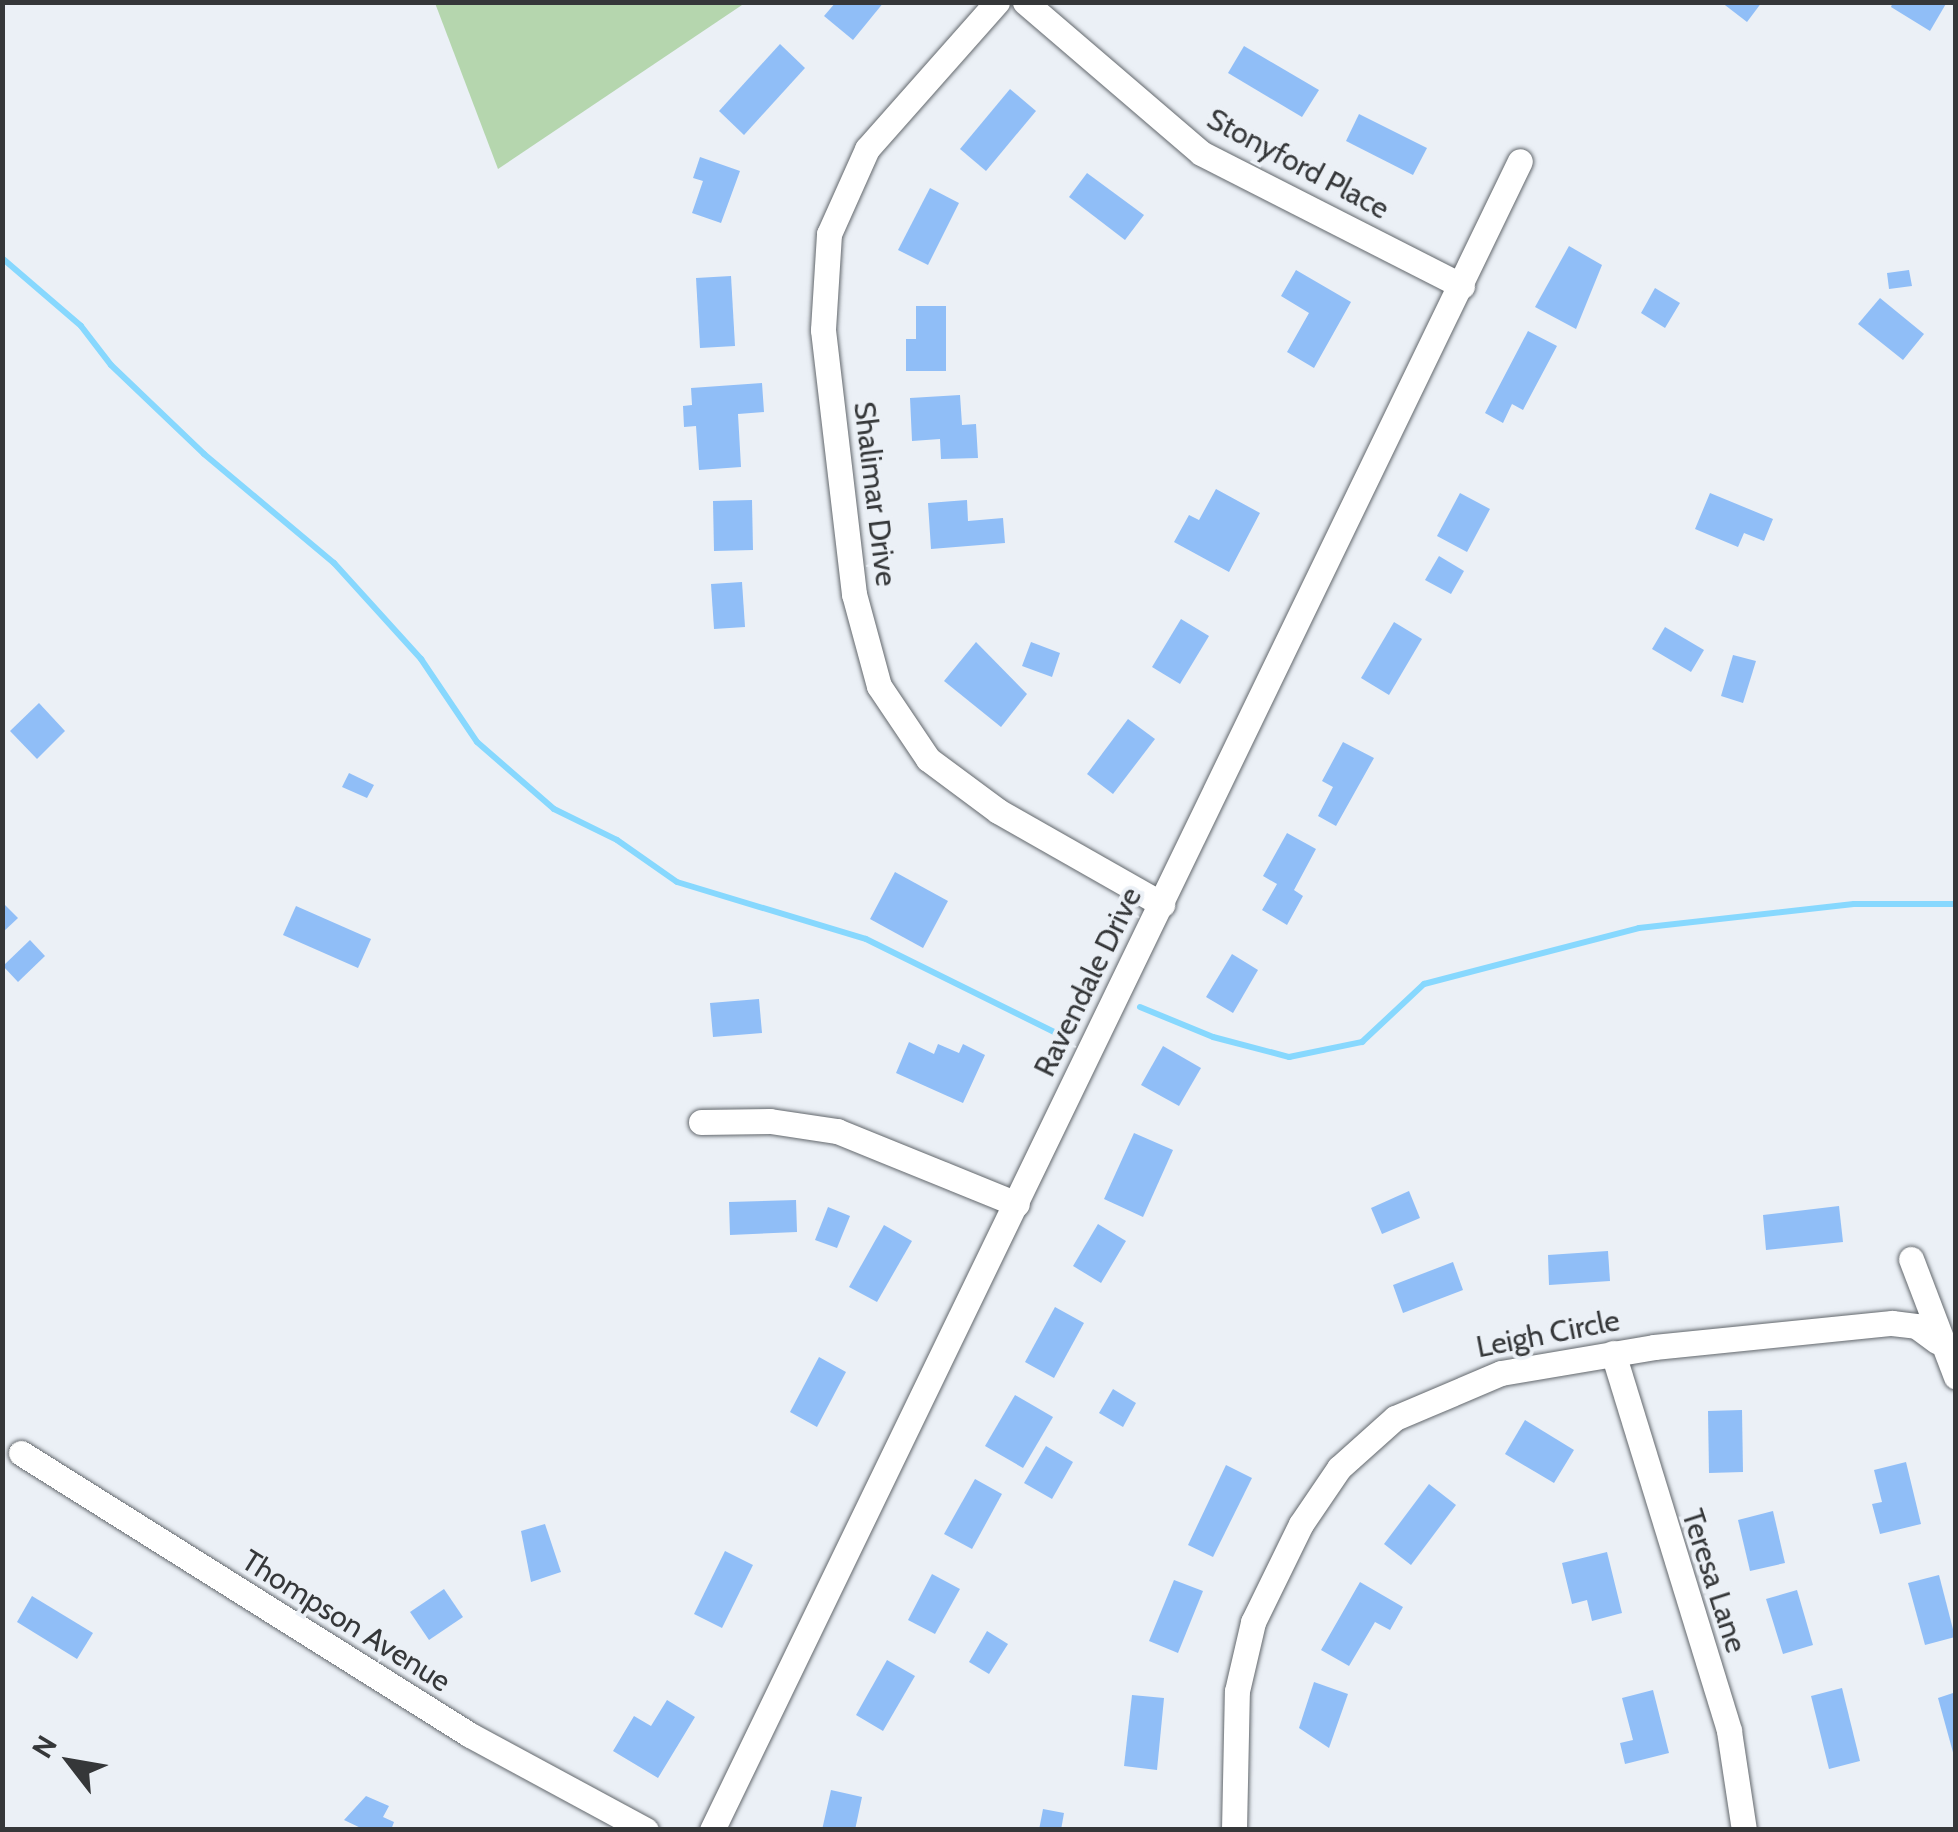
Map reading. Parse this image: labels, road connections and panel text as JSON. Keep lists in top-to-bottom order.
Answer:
{
  "streets": {
    "street": [
      "Stonyford Place",
      "Shalimar Drive",
      "Ravendale Drive",
      "Leigh Circle",
      "Teresa Lane",
      "Thompson Avenue"
    ]
  },
  "crossings": [
    ["Stonyford Place", "Ravendale Drive"],
    ["Shalimar Drive", "Ravendale Drive"],
    ["Leigh Circle", "Teresa Lane"]
  ],
  "north": "top left"
}
